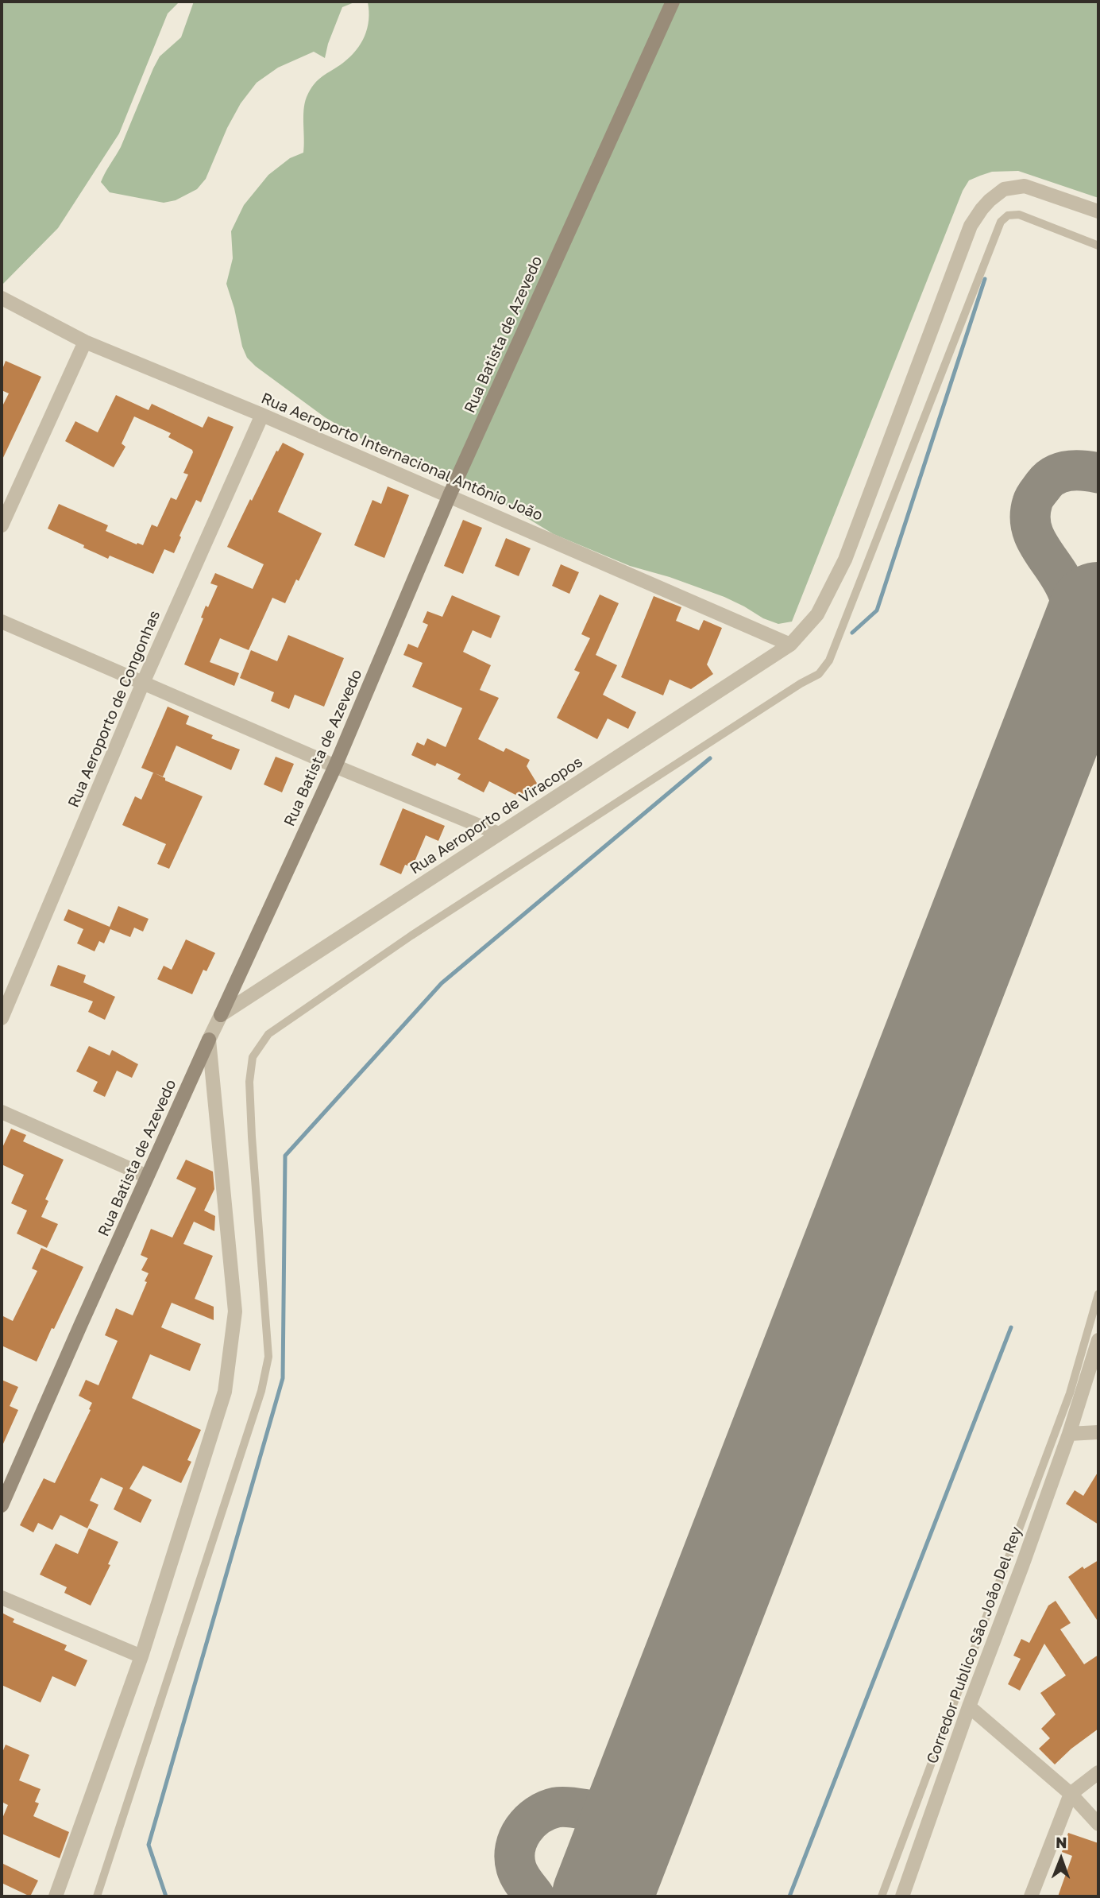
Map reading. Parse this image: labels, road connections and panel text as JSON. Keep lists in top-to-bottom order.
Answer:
{
  "streets": {
    "street": [
      "Rua Batista de Azevedo",
      "Rua Aeroporto Internacional Antônio João",
      "Rua Aeroporto de Congonhas",
      "Rua Aeroporto de Viracopos",
      "Corredor Publico São João Del Rey"
    ]
  },
  "crossings": [
    ["Rua Batista de Azevedo", "Rua Aeroporto Internacional Antônio João"],
    ["Rua Batista de Azevedo", "Rua Aeroporto de Viracopos"],
    ["Rua Aeroporto Internacional Antônio João", "Rua Aeroporto de Congonhas"],
    ["Rua Aeroporto Internacional Antônio João", "Rua Aeroporto de Viracopos"]
  ],
  "north": "top"
}
